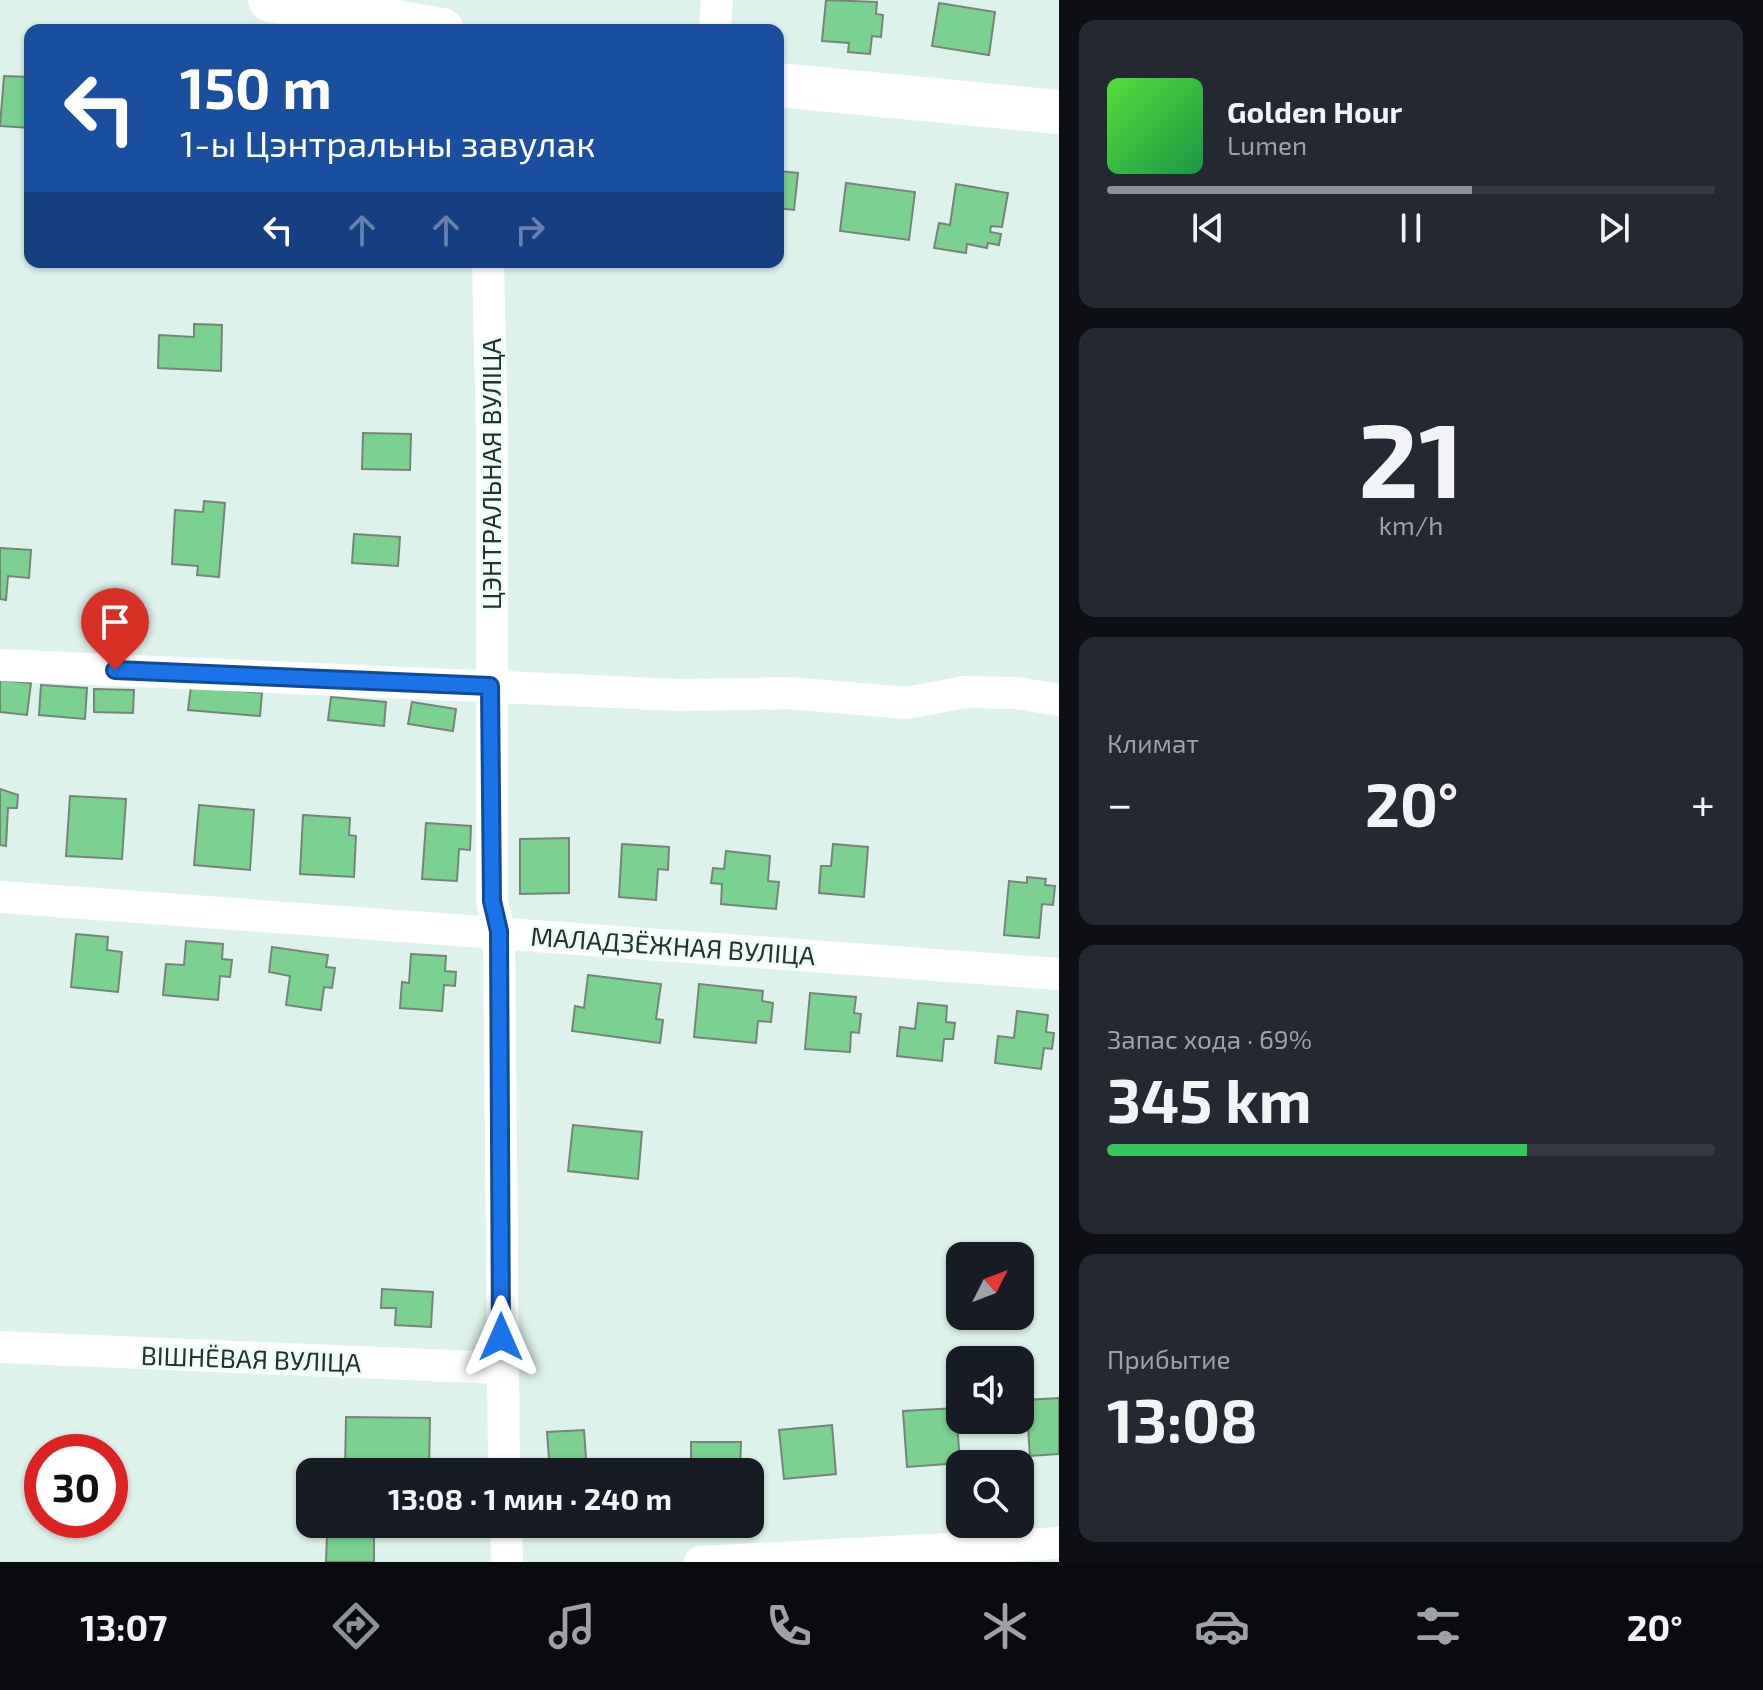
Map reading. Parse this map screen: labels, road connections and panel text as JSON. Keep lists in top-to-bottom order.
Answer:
{
  "streets": {
    "street": ["ЦЭНТРАЛЬНАЯ ВУЛІЦА", "МАЛАДЗЁЖНАЯ ВУЛІЦА", "ВІШНЁВАЯ ВУЛІЦА"]
  },
  "crossings": [
    ["ЦЭНТРАЛЬНАЯ ВУЛІЦА", "МАЛАДЗЁЖНАЯ ВУЛІЦА"],
    ["ЦЭНТРАЛЬНАЯ ВУЛІЦА", "ВІШНЁВАЯ ВУЛІЦА"]
  ],
  "north": "top right",
  "page": {
    "turn": ["150 m", "1-ы Цэнтральны завулак"],
    "song": ["Golden Hour", "Lumen"],
    "tile": [
      ["21", "km/h"],
      "Климат",
      ["Запас хода · 69%", "345 km"],
      ["Прибытие", "13:08"]
    ],
    "heat": ["−", "20°", "+"],
    "limit": "30",
    "trip": "13:08 · 1 мин · 240 m",
    "tabs": ["13:07", "20°"]
  }
}
